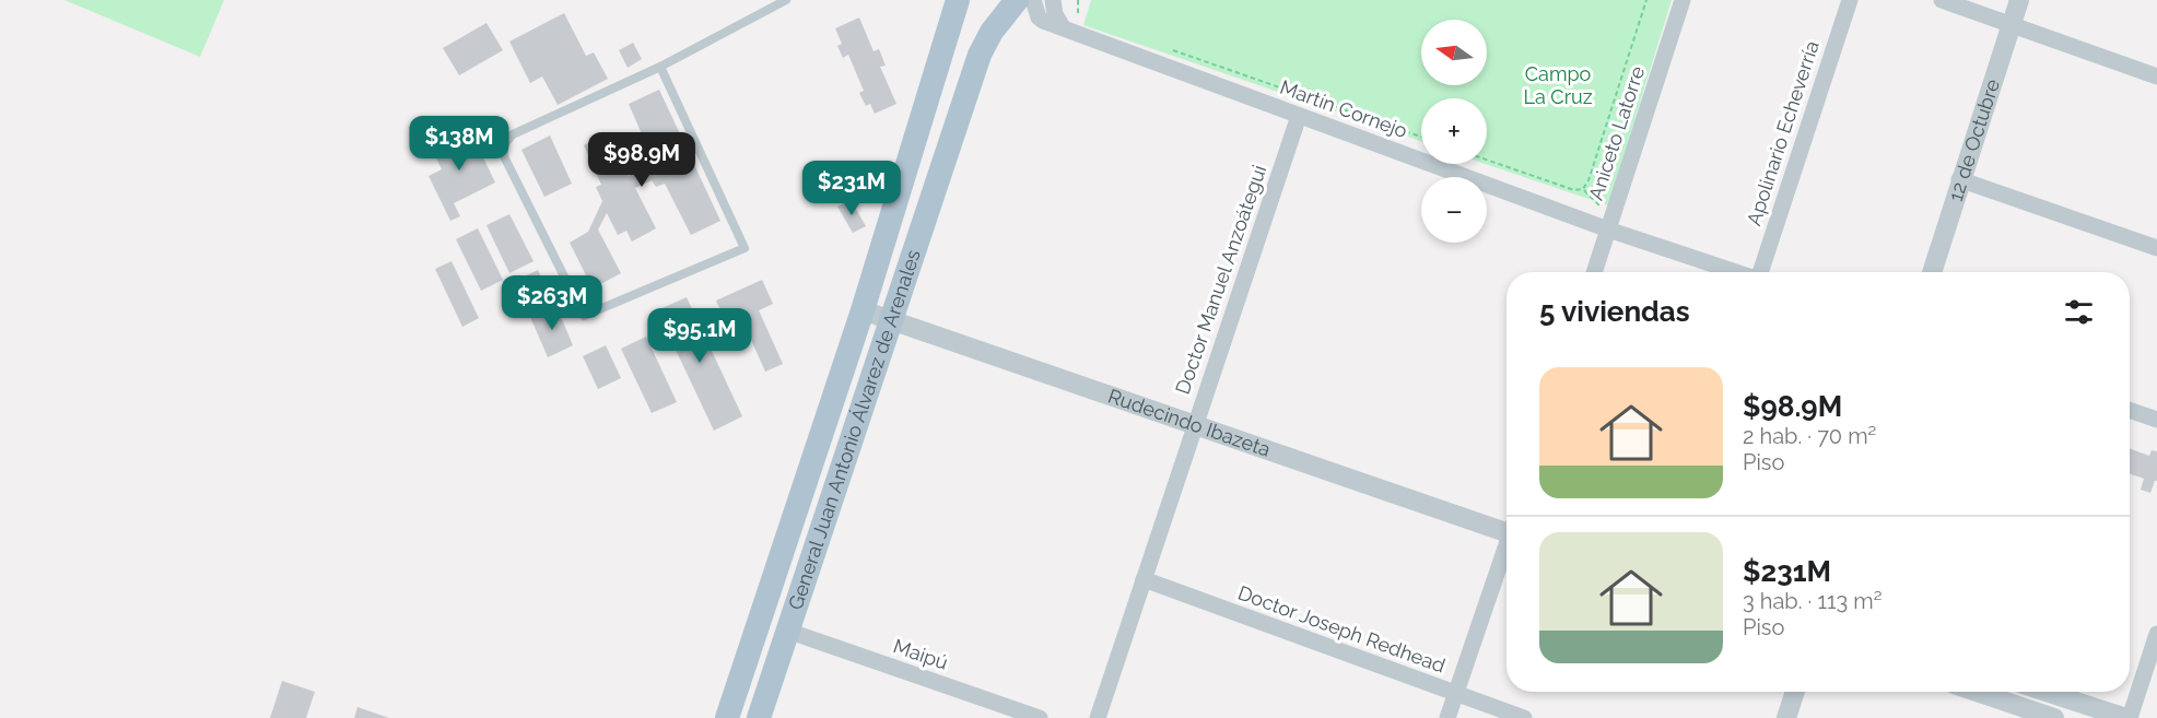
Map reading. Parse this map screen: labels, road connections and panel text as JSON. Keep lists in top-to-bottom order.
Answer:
{
  "streets": {
    "main road": ["General Juan Antonio Álvarez de Arenales"],
    "street": [
      "Martín Cornejo",
      "Aniceto Latorre",
      "Apolinario Echeverría",
      "12 de Octubre",
      "Doctor Manuel Anzoátegui",
      "Rudecindo Ibazeta",
      "Doctor Joseph Redhead",
      "Maipú"
    ]
  },
  "crossings": [
    ["Martín Cornejo", "Aniceto Latorre"],
    ["Martín Cornejo", "Doctor Manuel Anzoátegui"],
    ["Doctor Manuel Anzoátegui", "Rudecindo Ibazeta"],
    ["Doctor Manuel Anzoátegui", "Doctor Joseph Redhead"],
    ["Rudecindo Ibazeta", "General Juan Antonio Álvarez de Arenales"],
    ["General Juan Antonio Álvarez de Arenales", "Maipú"]
  ],
  "parks": ["Campo La Cruz"],
  "north": "left",
  "page": {
    "map_buttons": ["+", "−"],
    "price": [
      "$138M",
      "$98.9M",
      "$231M",
      "$263M",
      "$95.1M"
    ],
    "heading": "5 viviendas",
    "list": [
      {
        "name": "$98.9M",
        "note": "2 hab. · 70 m² · Piso"
      },
      {
        "name": "$231M",
        "note": "3 hab. · 113 m² · Piso"
      }
    ]
  }
}
